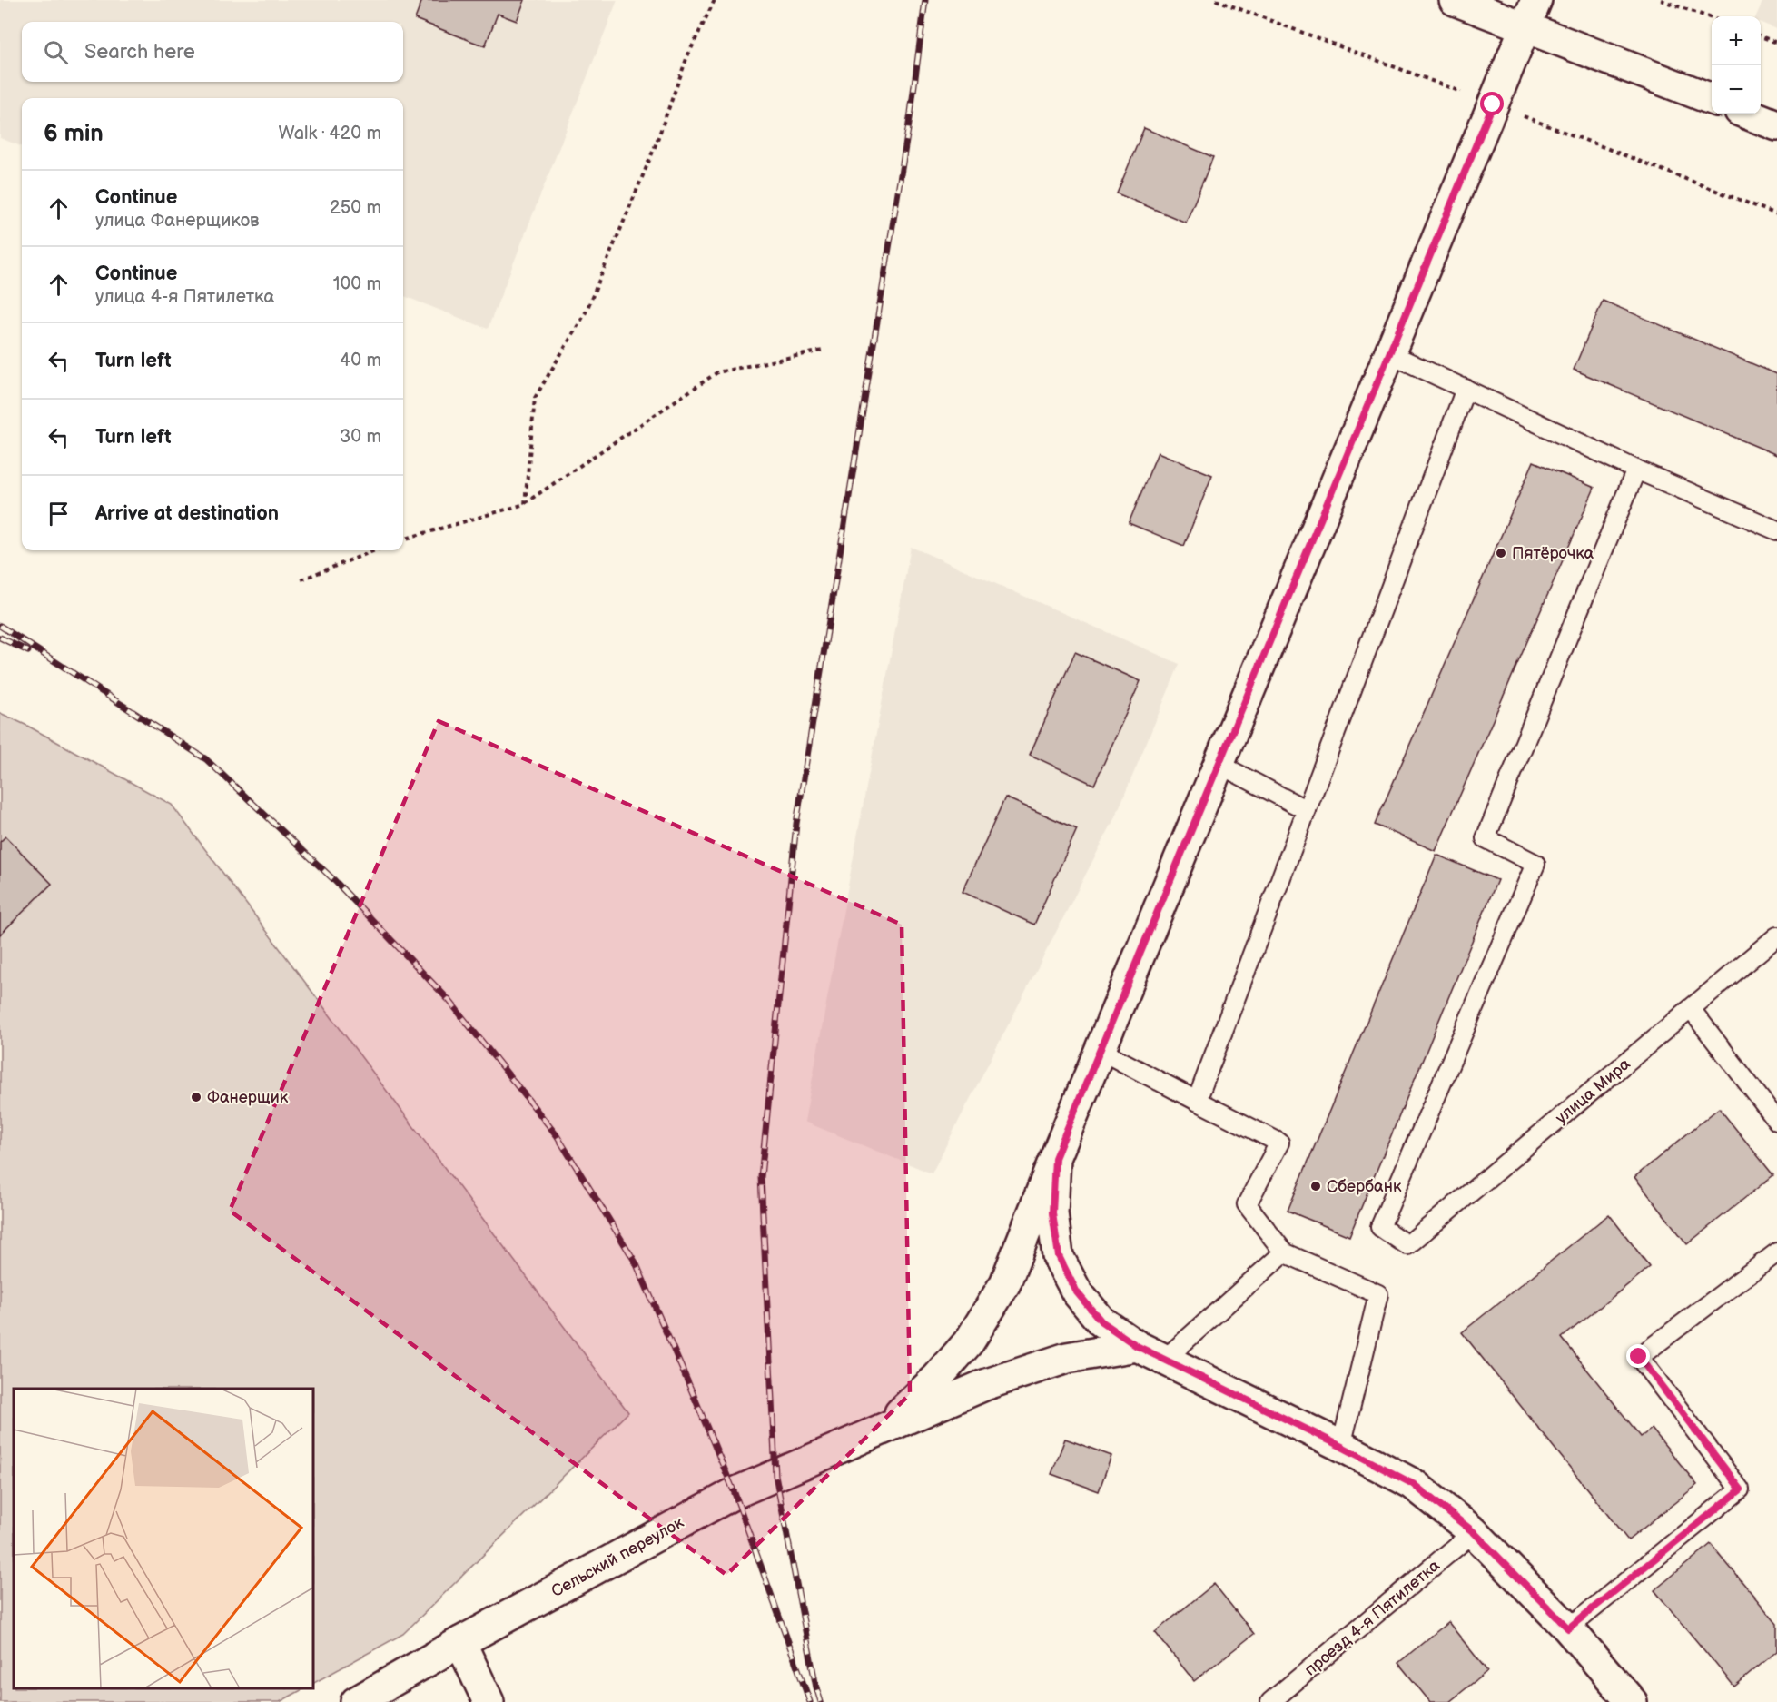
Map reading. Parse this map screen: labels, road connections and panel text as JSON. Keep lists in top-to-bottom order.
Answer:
{
  "streets": {
    "main road": ["Сельский переулок"],
    "lane": ["улица Мира", "проезд 4-я Пятилетка"]
  },
  "places": ["Пятёрочка", "Фанерщик", "Сбербанк"],
  "page": {
    "map_buttons": ["+", "−"],
    "search": "Search here",
    "heading": ["6 min", "Walk · 420 m"],
    "list": [
      ["Continue", "улица Фанерщиков", "250 m"],
      ["Continue", "улица 4-я Пятилетка", "100 m"],
      ["Turn left", "40 m"],
      ["Turn left", "30 m"],
      "Arrive at destination"
    ]
  }
}
